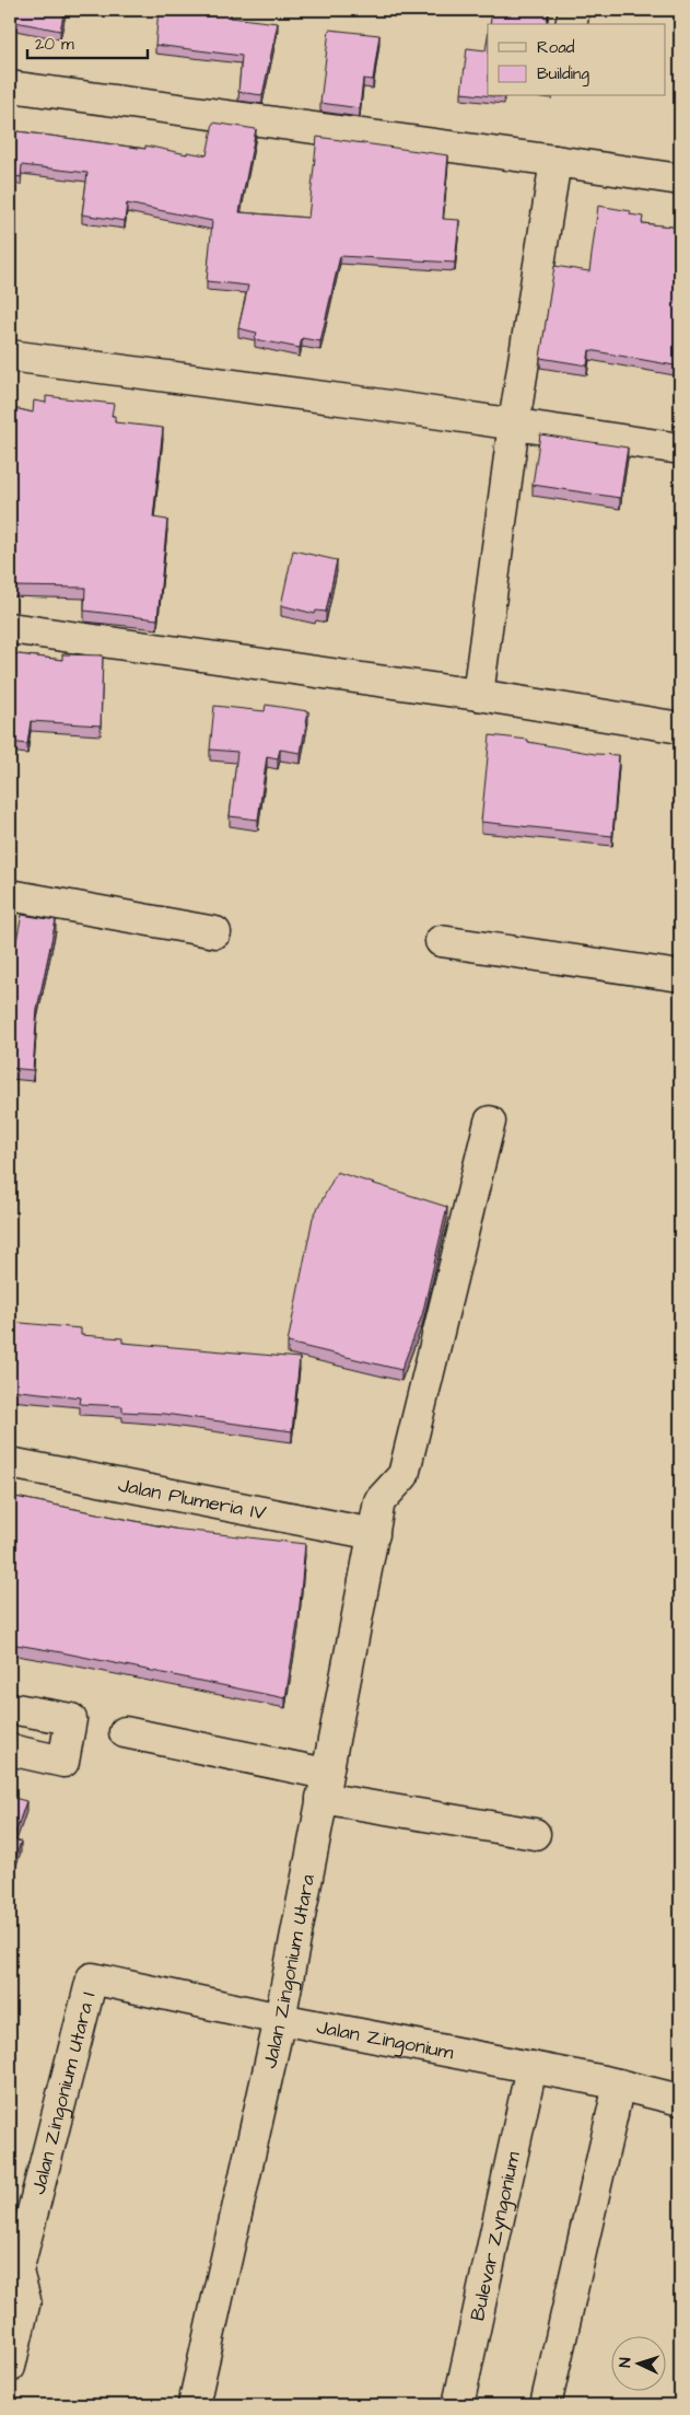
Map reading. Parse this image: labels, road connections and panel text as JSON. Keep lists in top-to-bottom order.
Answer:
{
  "streets": {
    "street": [
      "Jalan Plumeria IV",
      "Jalan Zingonium Utara",
      "Jalan Zingonium",
      "Jalan Zingonium Utara I",
      "Bulevar Zyngonium"
    ]
  },
  "crossings": [
    ["Jalan Plumeria IV", "Jalan Zingonium Utara"],
    ["Jalan Zingonium Utara", "Jalan Zingonium"],
    ["Jalan Zingonium", "Jalan Zingonium Utara I"],
    ["Jalan Zingonium", "Bulevar Zyngonium"]
  ],
  "legend": ["Road", "Building"],
  "scale_bar": "20 m",
  "north": "left"
}
